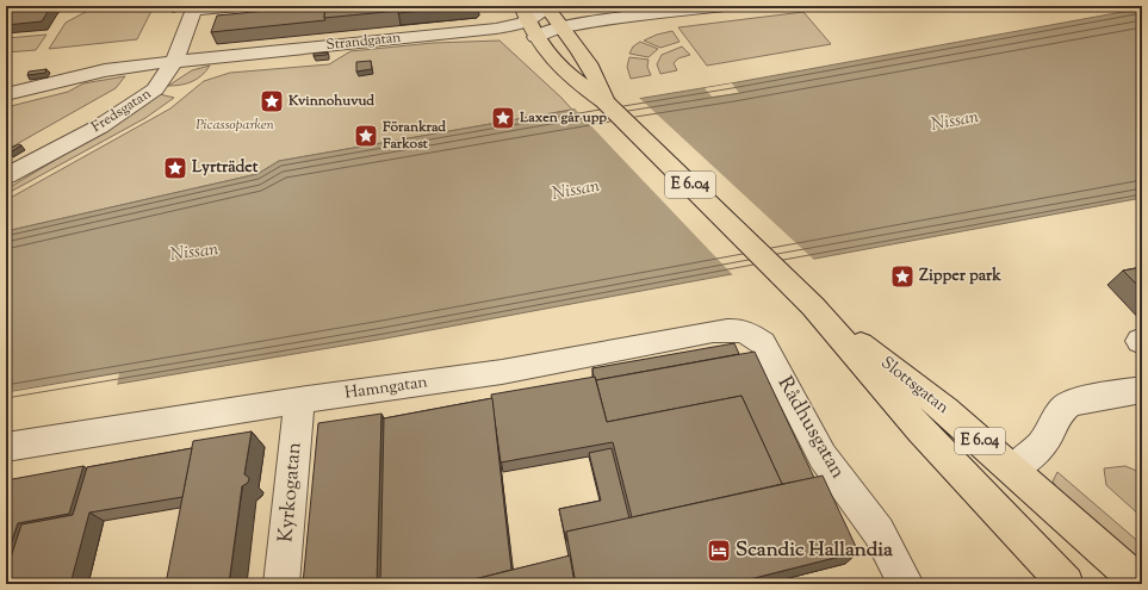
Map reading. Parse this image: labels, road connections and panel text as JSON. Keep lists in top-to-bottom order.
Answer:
{
  "streets": {
    "highway": ["E 6.04", "Slottsgatan"],
    "street": [
      "Strandgatan",
      "Fredsgatan",
      "Hamngatan",
      "Rådhusgatan",
      "Kyrkogatan"
    ]
  },
  "crossings": [
    ["Strandgatan", "Fredsgatan"],
    ["Strandgatan", "E 6.04"],
    ["E 6.04", "Slottsgatan"],
    ["Hamngatan", "Rådhusgatan"],
    ["Hamngatan", "Kyrkogatan"]
  ],
  "water": ["Nissan"],
  "parks": ["Picassoparken"],
  "places": {
    "place": [
      "Kvinnohuvud",
      "Laxen går upp",
      "Förankrad Farkost",
      "Lyrträdet",
      "Zipper park"
    ],
    "hotel": ["Scandic Hallandia"]
  }
}
